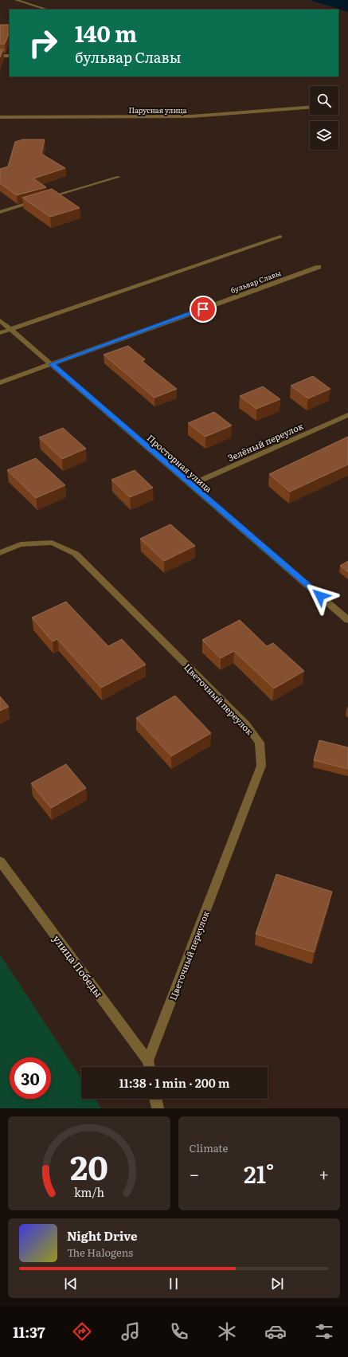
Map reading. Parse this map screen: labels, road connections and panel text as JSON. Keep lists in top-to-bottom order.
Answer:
{
  "streets": {
    "street": [
      "Парусная улица",
      "бульвар Славы",
      "Зелёный переулок",
      "Просторная улица",
      "Цветочный переулок",
      "улица Победы"
    ]
  },
  "crossings": [
    ["бульвар Славы", "Просторная улица"],
    ["Зелёный переулок", "Просторная улица"],
    ["Цветочный переулок", "улица Победы"]
  ],
  "page": {
    "turn": ["140 m", "бульвар Славы"],
    "limit": "30",
    "trip": "11:38 · 1 min · 200 m",
    "tile": "Climate",
    "heat": ["−", "21°", "+"],
    "song": ["Night Drive", "The Halogens"],
    "tabs": "11:37",
    "gauge": ["20", "km/h"]
  }
}
